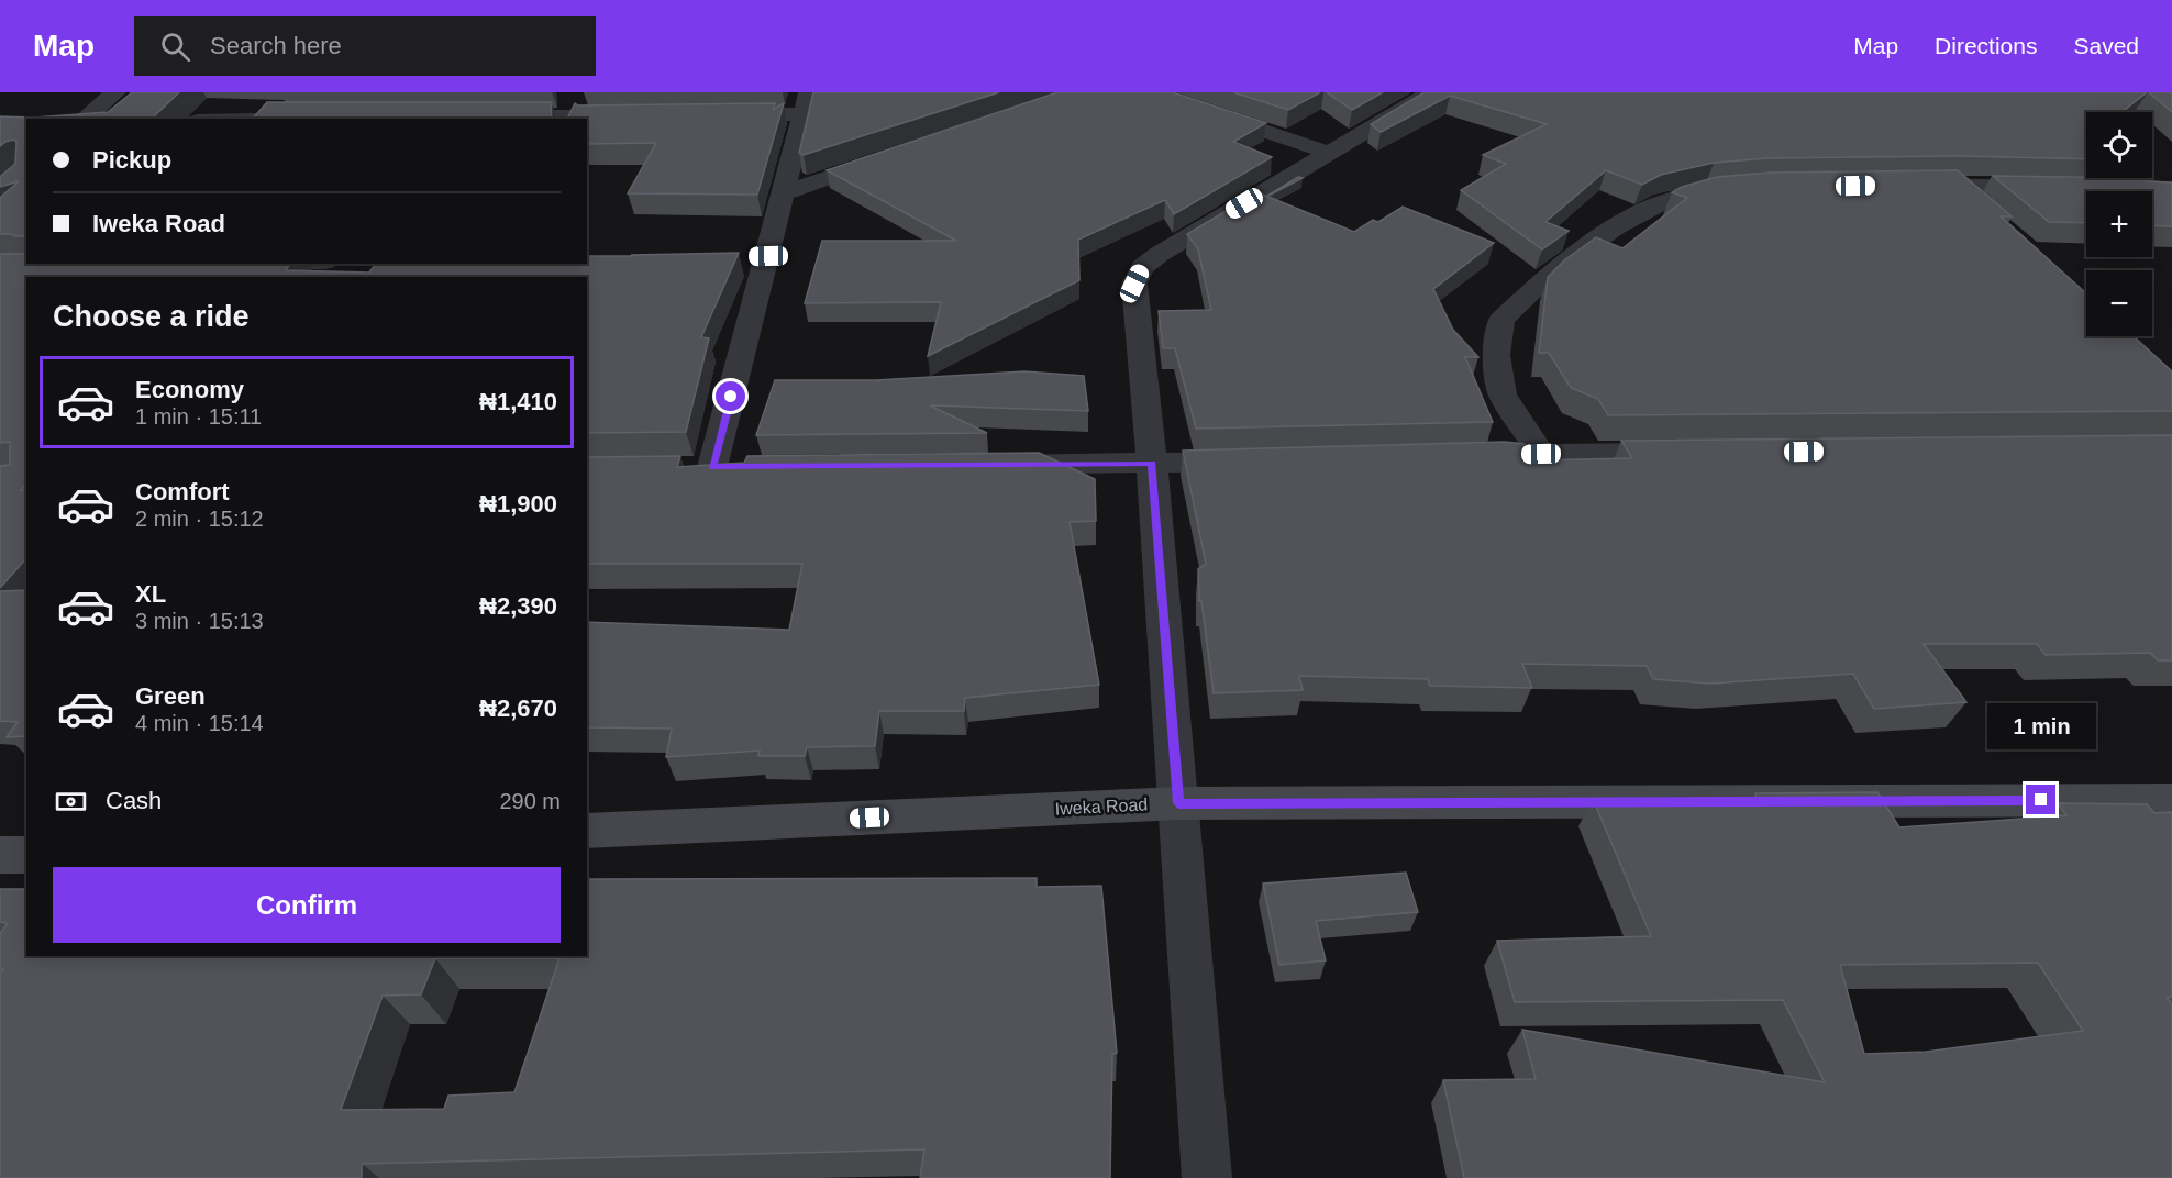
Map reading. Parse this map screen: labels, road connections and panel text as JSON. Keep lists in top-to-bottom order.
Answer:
{
  "streets": {
    "main road": ["Iweka Road"]
  },
  "page": {
    "header": "Map",
    "search": "Search here",
    "nav": ["Map", "Directions", "Saved"],
    "map_buttons": ["+", "−"],
    "banner": ["Pickup", "Iweka Road"],
    "heading": "Choose a ride",
    "list": [
      {
        "name": "Economy",
        "note": "1 min · 15:11",
        "value": "₦1,410"
      },
      {
        "name": "Comfort",
        "note": "2 min · 15:12",
        "value": "₦1,900"
      },
      {
        "name": "XL",
        "note": "3 min · 15:13",
        "value": "₦2,390"
      },
      {
        "name": "Green",
        "note": "4 min · 15:14",
        "value": "₦2,670"
      }
    ],
    "bubble": "1 min",
    "pay": ["Cash", "290 m"],
    "buttons": "Confirm"
  }
}
